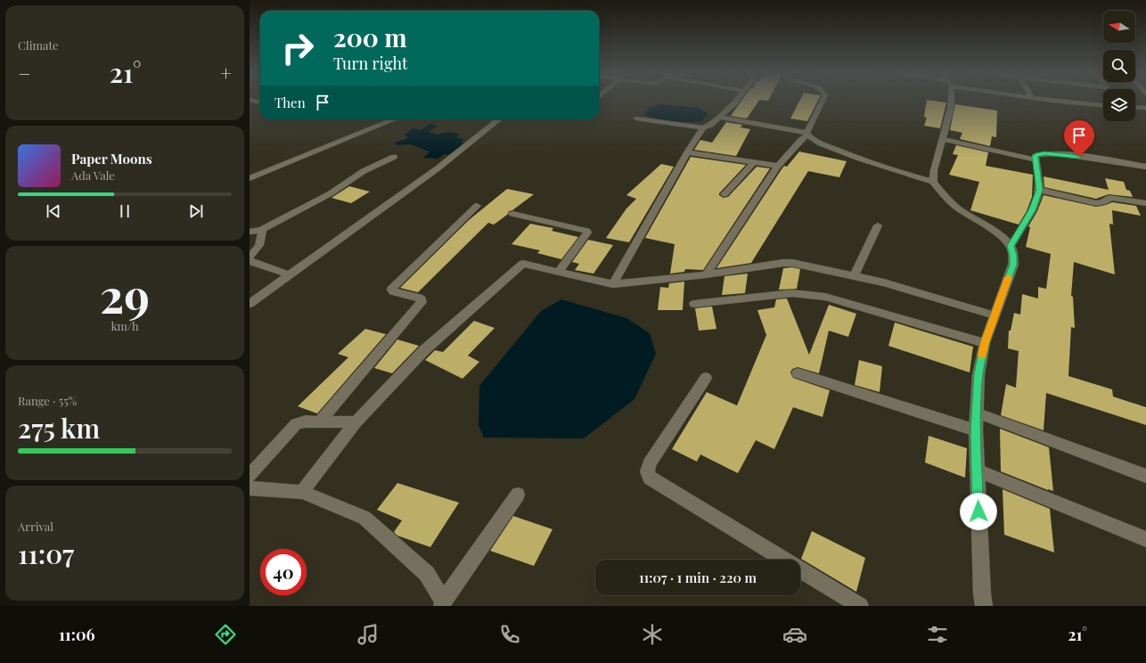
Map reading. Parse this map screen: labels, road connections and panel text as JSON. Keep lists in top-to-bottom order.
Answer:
{
  "north": "left",
  "page": {
    "tile": [
      "Climate",
      ["29", "km/h"],
      ["Range · 55%", "275 km"],
      ["Arrival", "11:07"]
    ],
    "turn": ["200 m", "Turn right"],
    "heat": ["−", "21°", "+"],
    "then": "Then",
    "song": ["Paper Moons", "Ada Vale"],
    "limit": "40",
    "trip": "11:07 · 1 min · 220 m",
    "tabs": ["11:06", "21°"]
  }
}
